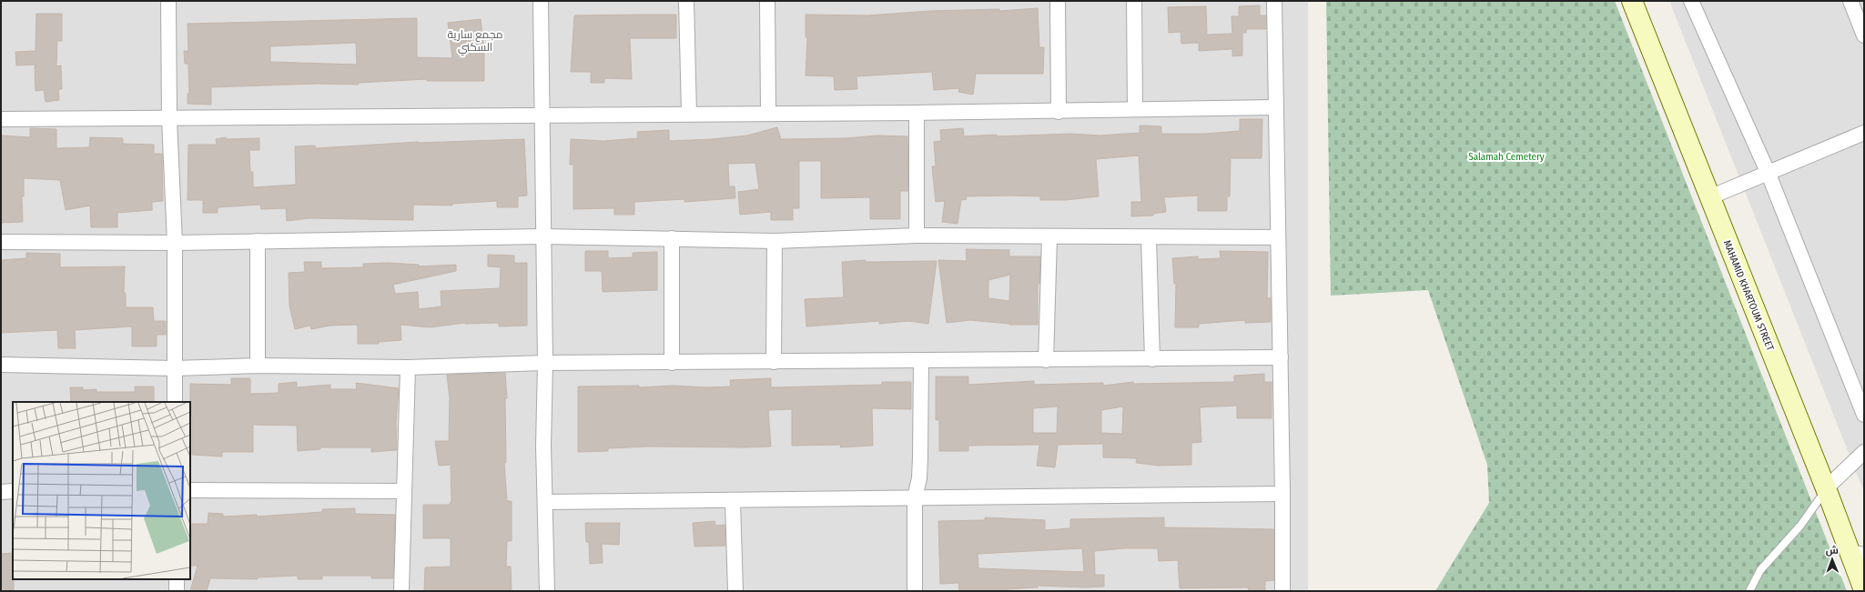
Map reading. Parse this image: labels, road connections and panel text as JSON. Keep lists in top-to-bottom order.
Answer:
{
  "streets": {
    "street": ["MAHAMID KHARTOUM STREET"]
  },
  "districts": ["مجمع سارية السكني"],
  "parks": ["Salamah Cemetery"],
  "north": "top"
}
